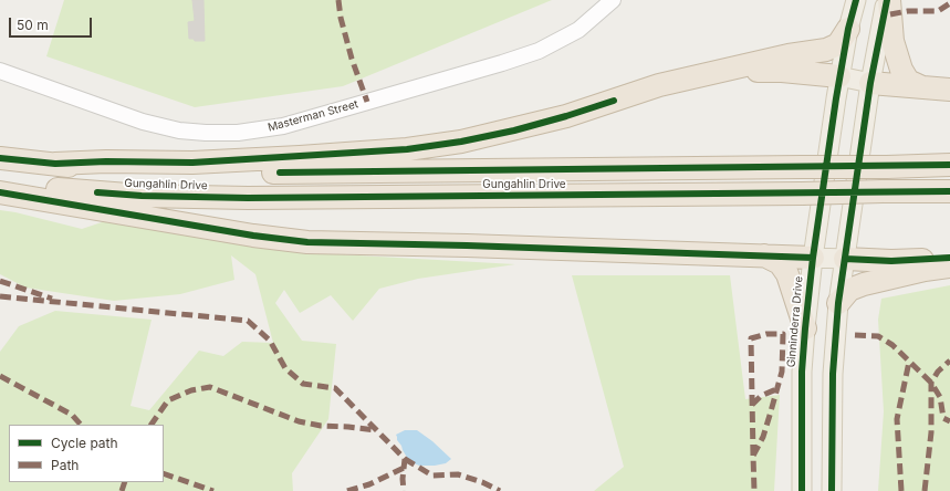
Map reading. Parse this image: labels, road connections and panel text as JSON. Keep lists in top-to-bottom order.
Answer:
{
  "streets": {
    "highway": ["Gungahlin Drive"],
    "main road": ["Ginninderra Drive"],
    "street": ["Masterman Street"]
  },
  "legend": ["Cycle path", "Path"],
  "scale_bar": "50 m"
}
